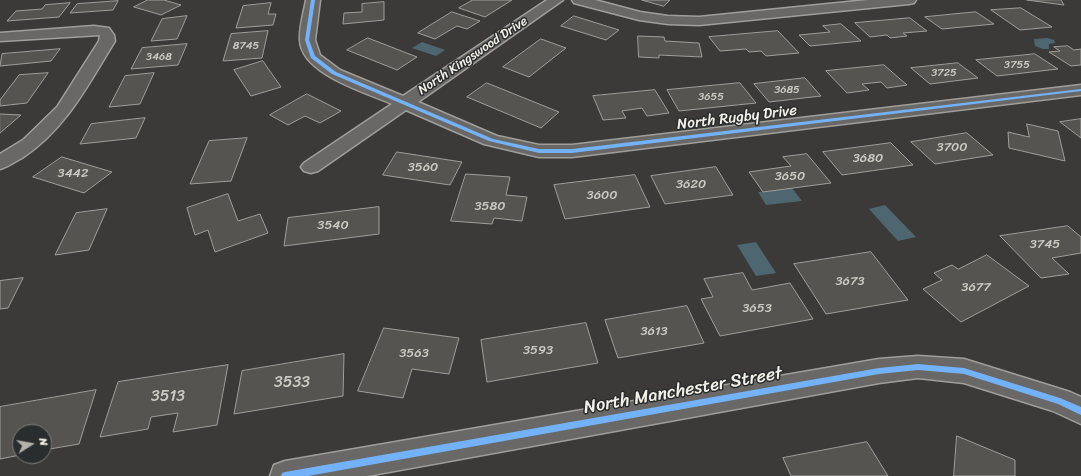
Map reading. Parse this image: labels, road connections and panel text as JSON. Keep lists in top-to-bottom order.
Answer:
{
  "streets": {
    "street": ["North Kingswood Drive", "North Rugby Drive", "North Manchester Street"]
  },
  "crossings": [
    ["North Kingswood Drive", "North Rugby Drive"]
  ],
  "house_numbers": [
    "8745",
    "3468",
    "3755",
    "3725",
    "3685",
    "3655",
    "3700",
    "3680",
    "3560",
    "3442",
    "3650",
    "3620",
    "3600",
    "3580",
    "3540",
    "3745",
    "3673",
    "3677",
    "3653",
    "3613",
    "3593",
    "3563",
    "3533",
    "3513"
  ],
  "north": "right"
}
